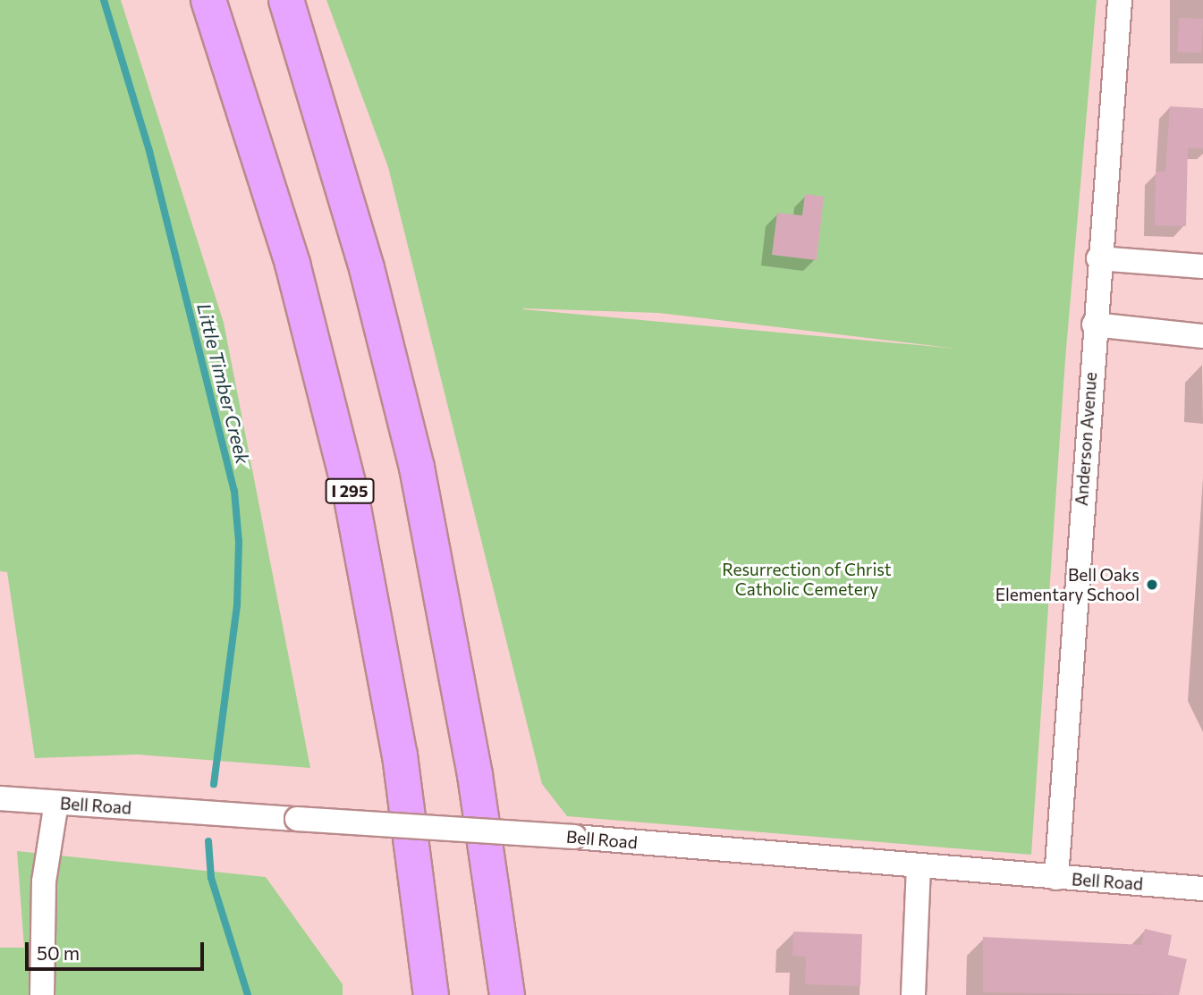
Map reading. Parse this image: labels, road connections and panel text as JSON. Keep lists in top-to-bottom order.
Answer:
{
  "streets": {
    "highway": ["I 295"],
    "street": ["Anderson Avenue", "Bell Road"]
  },
  "crossings": [
    ["Anderson Avenue", "Bell Road"]
  ],
  "water": ["Little Timber Creek"],
  "parks": ["Resurrection of Christ Catholic Cemetery"],
  "places": ["Bell Oaks Elementary School"],
  "scale_bar": "50 m"
}
